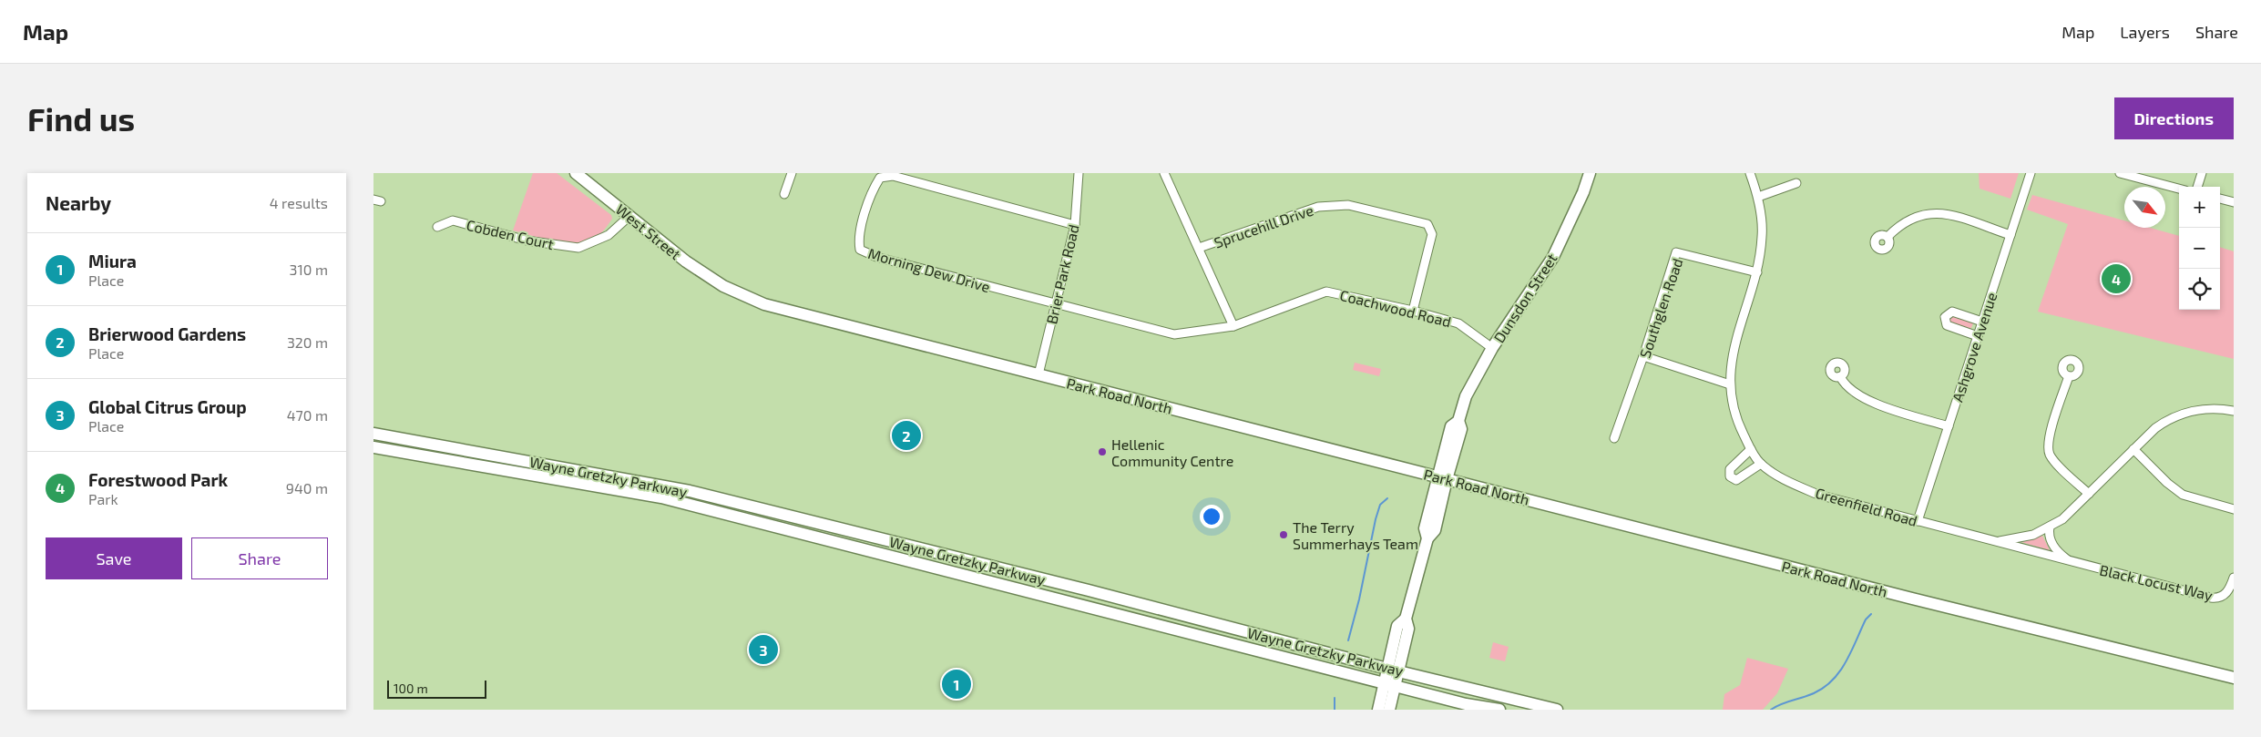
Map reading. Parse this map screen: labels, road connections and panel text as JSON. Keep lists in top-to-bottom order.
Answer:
{
  "streets": {
    "main road": [
      "West Street",
      "Dunsdon Street",
      "Park Road North",
      "Wayne Gretzky Parkway"
    ],
    "street": [
      "Sprucehill Drive",
      "Cobden Court",
      "Morning Dew Drive",
      "Brier Park Road",
      "Coachwood Road",
      "Southglen Road",
      "Ashgrove Avenue",
      "Greenfield Road",
      "Black Locust Way"
    ]
  },
  "crossings": [
    ["Sprucehill Drive", "Coachwood Road"],
    ["West Street", "Cobden Court"],
    ["West Street", "Park Road North"],
    ["Morning Dew Drive", "Brier Park Road"],
    ["Morning Dew Drive", "Coachwood Road"],
    ["Brier Park Road", "Coachwood Road"],
    ["Brier Park Road", "Park Road North"],
    ["Dunsdon Street", "Coachwood Road"],
    ["Dunsdon Street", "Park Road North"],
    ["Dunsdon Street", "Wayne Gretzky Parkway"],
    ["Southglen Road", "Greenfield Road"],
    ["Ashgrove Avenue", "Greenfield Road"],
    ["Greenfield Road", "Black Locust Way"]
  ],
  "places": ["Hellenic Community Centre", "The Terry Summerhays Team"],
  "scale_bar": "100 m",
  "north": "bottom right",
  "page": {
    "header": "Map",
    "nav": ["Map", "Layers", "Share"],
    "buttons": [
      "Directions",
      ["Save", "Share"]
    ],
    "title": "Find us",
    "heading": ["Nearby", "4 results"],
    "map_buttons": ["+", "−"],
    "list": [
      {
        "mark": "1",
        "name": "Miura",
        "note": "Place",
        "value": "310 m"
      },
      {
        "mark": "2",
        "name": "Brierwood Gardens",
        "note": "Place",
        "value": "320 m"
      },
      {
        "mark": "3",
        "name": "Global Citrus Group",
        "note": "Place",
        "value": "470 m"
      },
      {
        "mark": "4",
        "name": "Forestwood Park",
        "note": "Park",
        "value": "940 m"
      }
    ],
    "pins": [
      "4",
      "2",
      "3",
      "1"
    ],
    "scale": "100 m"
  }
}
